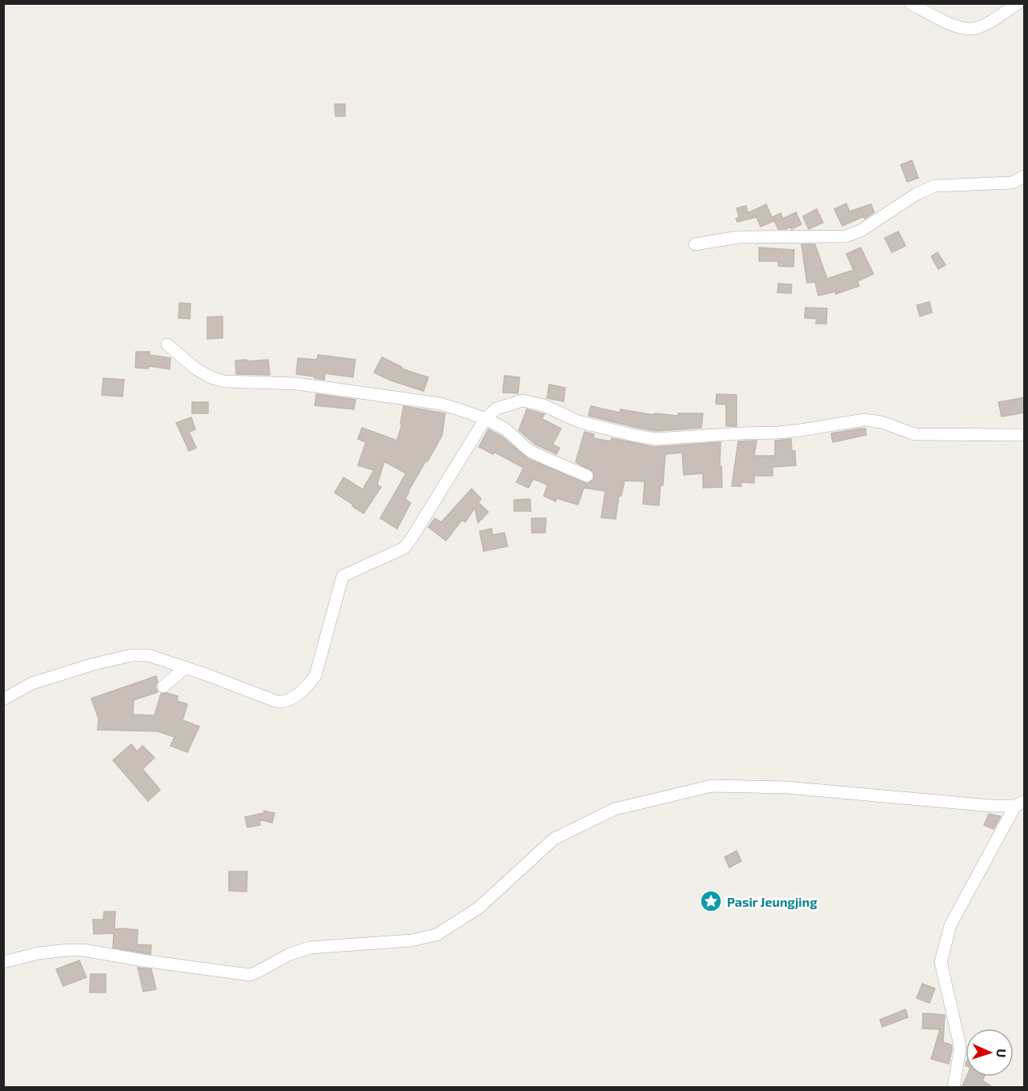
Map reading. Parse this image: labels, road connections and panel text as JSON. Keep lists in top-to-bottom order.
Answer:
{
  "places": {
    "place": ["Pasir Jeungjing"]
  },
  "north": "right"
}
